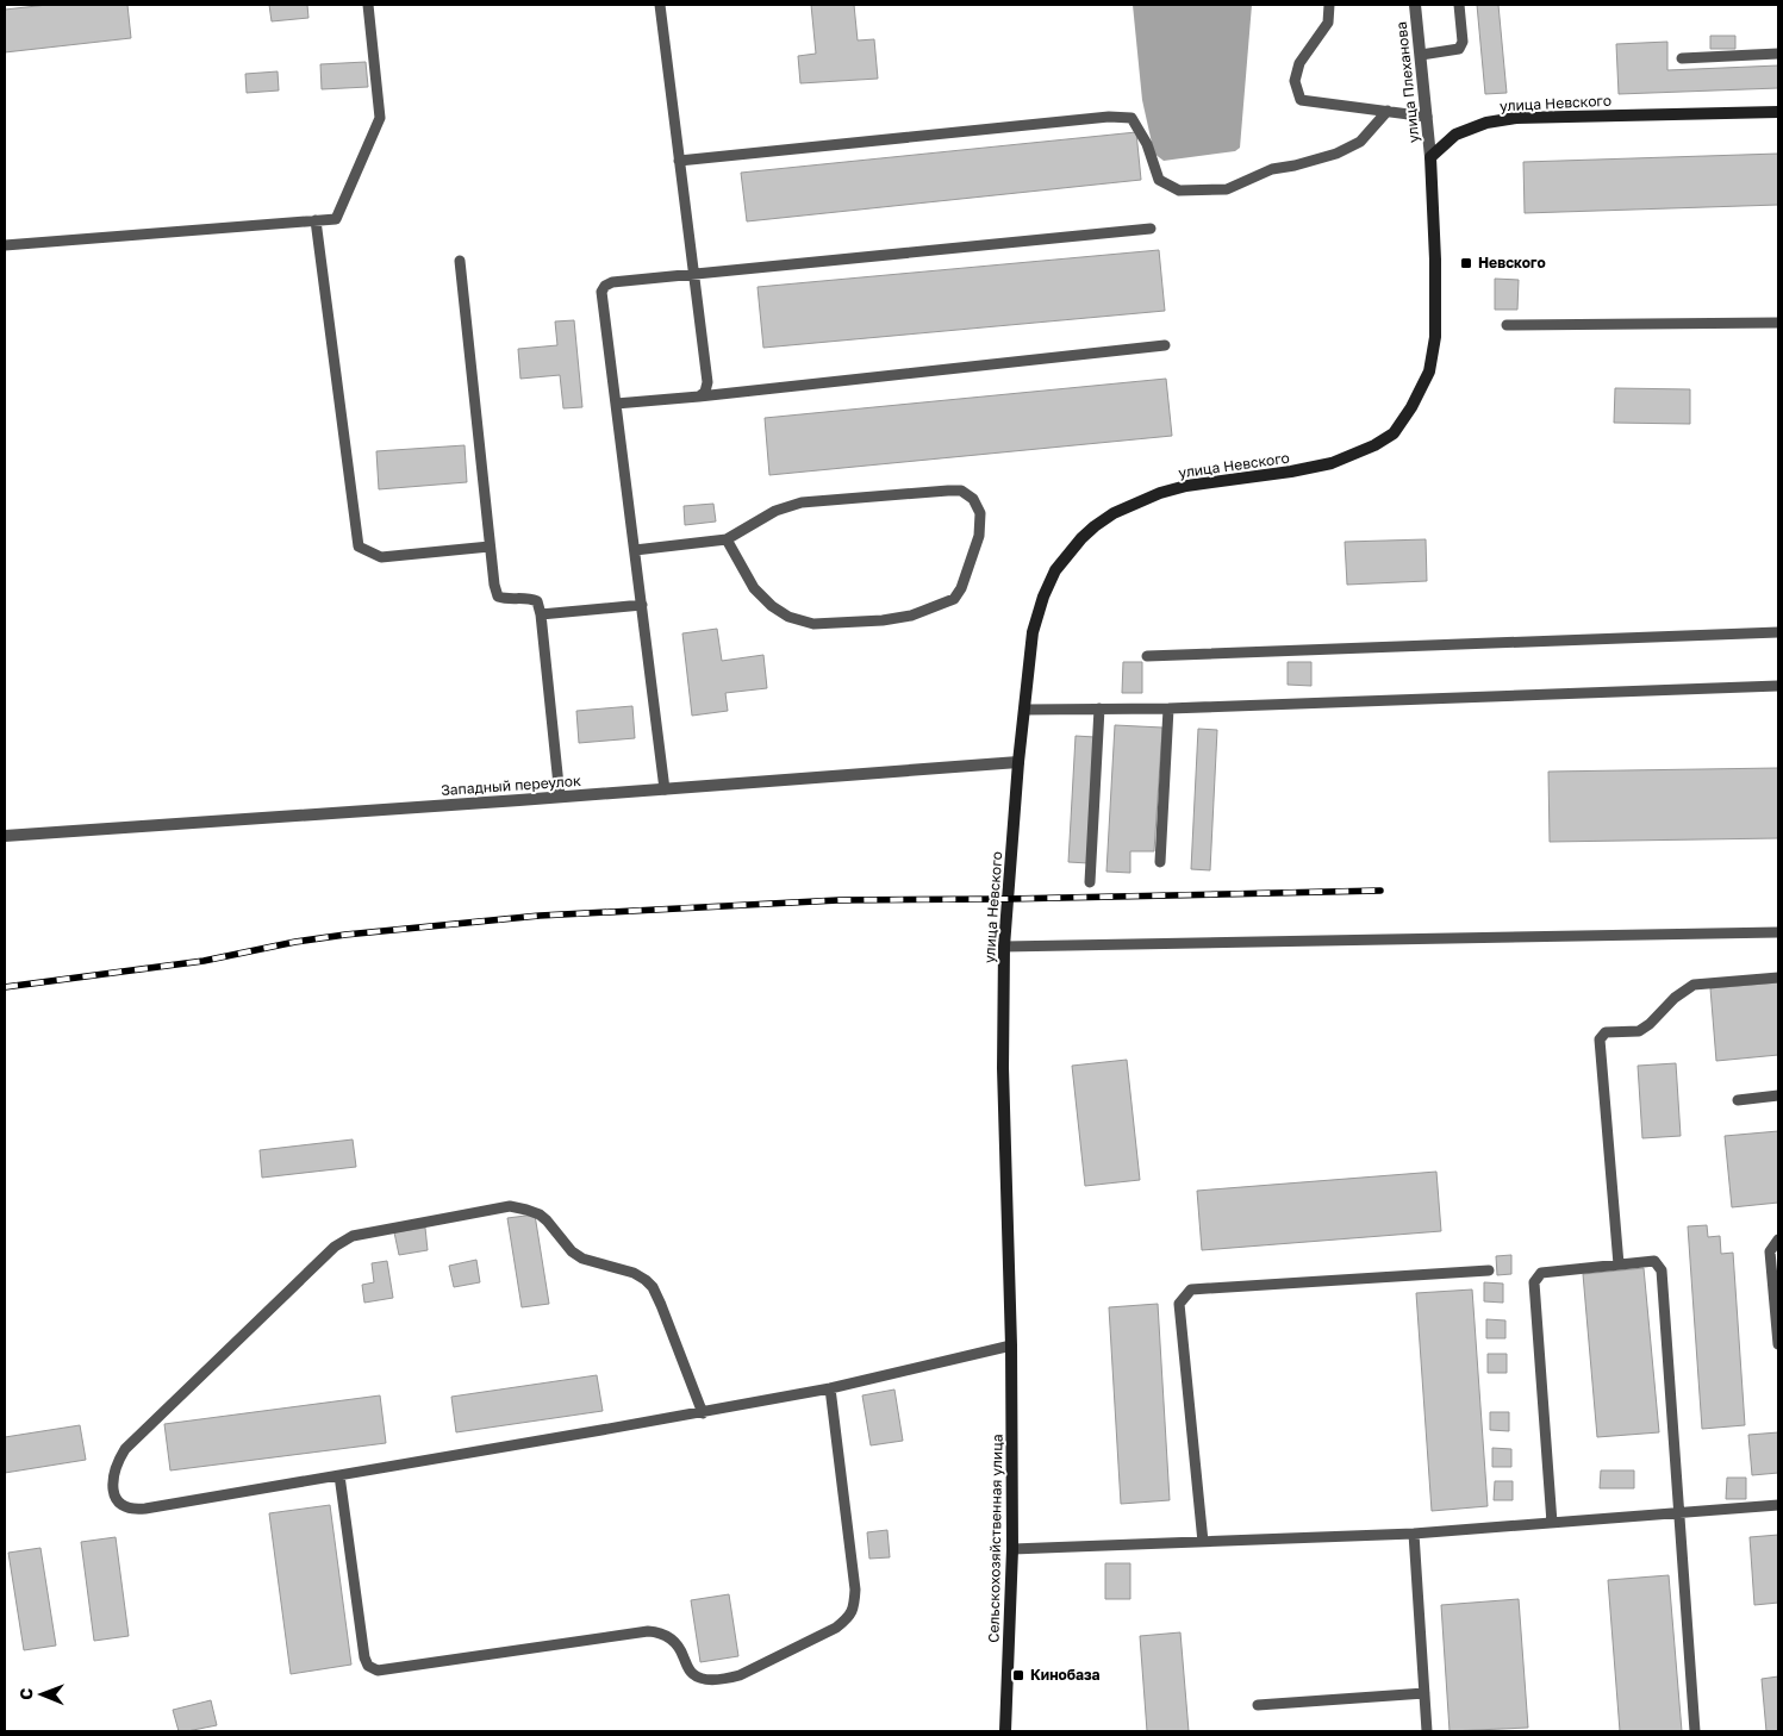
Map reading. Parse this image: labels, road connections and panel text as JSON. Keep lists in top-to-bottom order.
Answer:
{
  "streets": {
    "main road": ["улица Невского", "Сельскохозяйственная улица"],
    "street": ["улица Плеханова", "Западный переулок"]
  },
  "crossings": [
    ["улица Плеханова", "улица Невского"],
    ["улица Невского", "Западный переулок"],
    ["улица Невского", "Сельскохозяйственная улица"]
  ],
  "places": {
    "transit": ["Невского", "Кинобаза"]
  },
  "north": "left"
}
